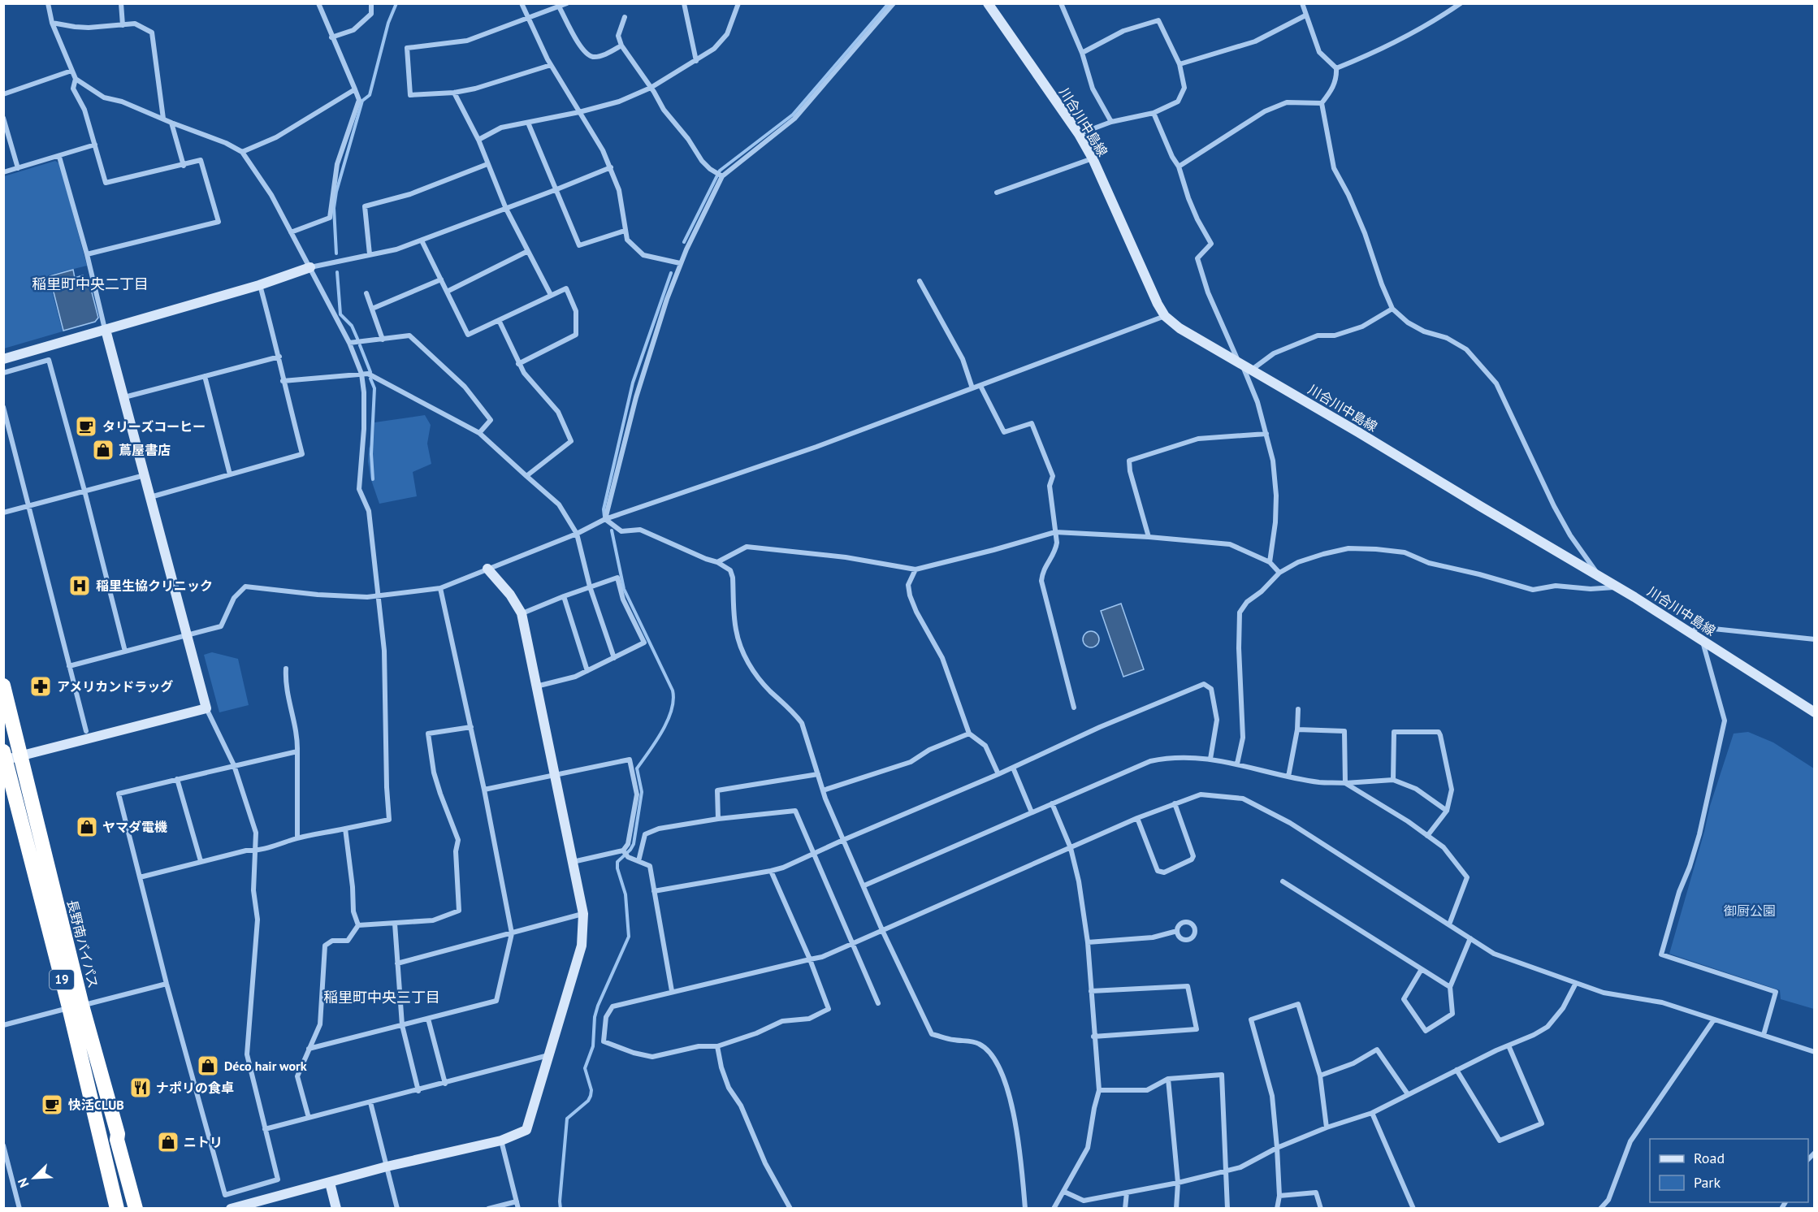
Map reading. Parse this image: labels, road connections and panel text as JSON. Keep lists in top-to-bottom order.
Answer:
{
  "streets": {
    "highway": ["長野南バイパス", "19"],
    "street": ["川合川中島線"]
  },
  "crossings": [
    ["長野南バイパス", "19"]
  ],
  "districts": ["稲里町中央二丁目", "稲里町中央三丁目"],
  "parks": ["御厨公園"],
  "places": {
    "cafe": ["タリーズコーヒー", "快活CLUB"],
    "shop": [
      "蔦屋書店",
      "ヤマダ電機",
      "Déco hair work",
      "ニトリ"
    ],
    "hospital": ["稲里生協クリニック"],
    "pharmacy": ["アメリカンドラッグ"],
    "restaurant": ["ナポリの食卓"]
  },
  "legend": ["Road", "Park"],
  "north": "bottom left"
}
